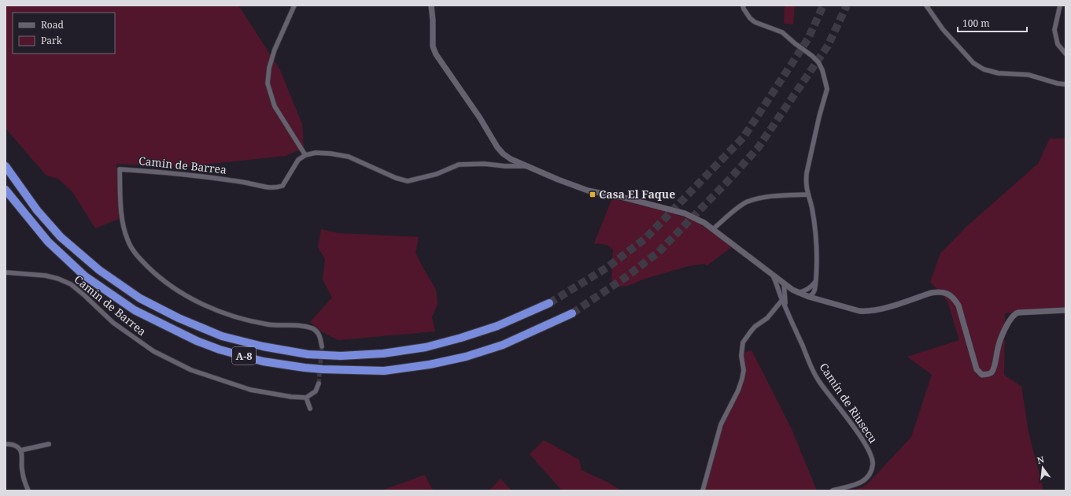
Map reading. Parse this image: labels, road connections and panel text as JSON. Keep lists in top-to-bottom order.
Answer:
{
  "streets": {
    "highway": ["A-8"],
    "street": ["Camin de Barrea", "Camín de Barrea", "Camín de Riusecu"]
  },
  "places": {
    "transit": ["Casa El Faque"]
  },
  "legend": ["Road", "Park"],
  "scale_bar": "100 m",
  "north": "top"
}
